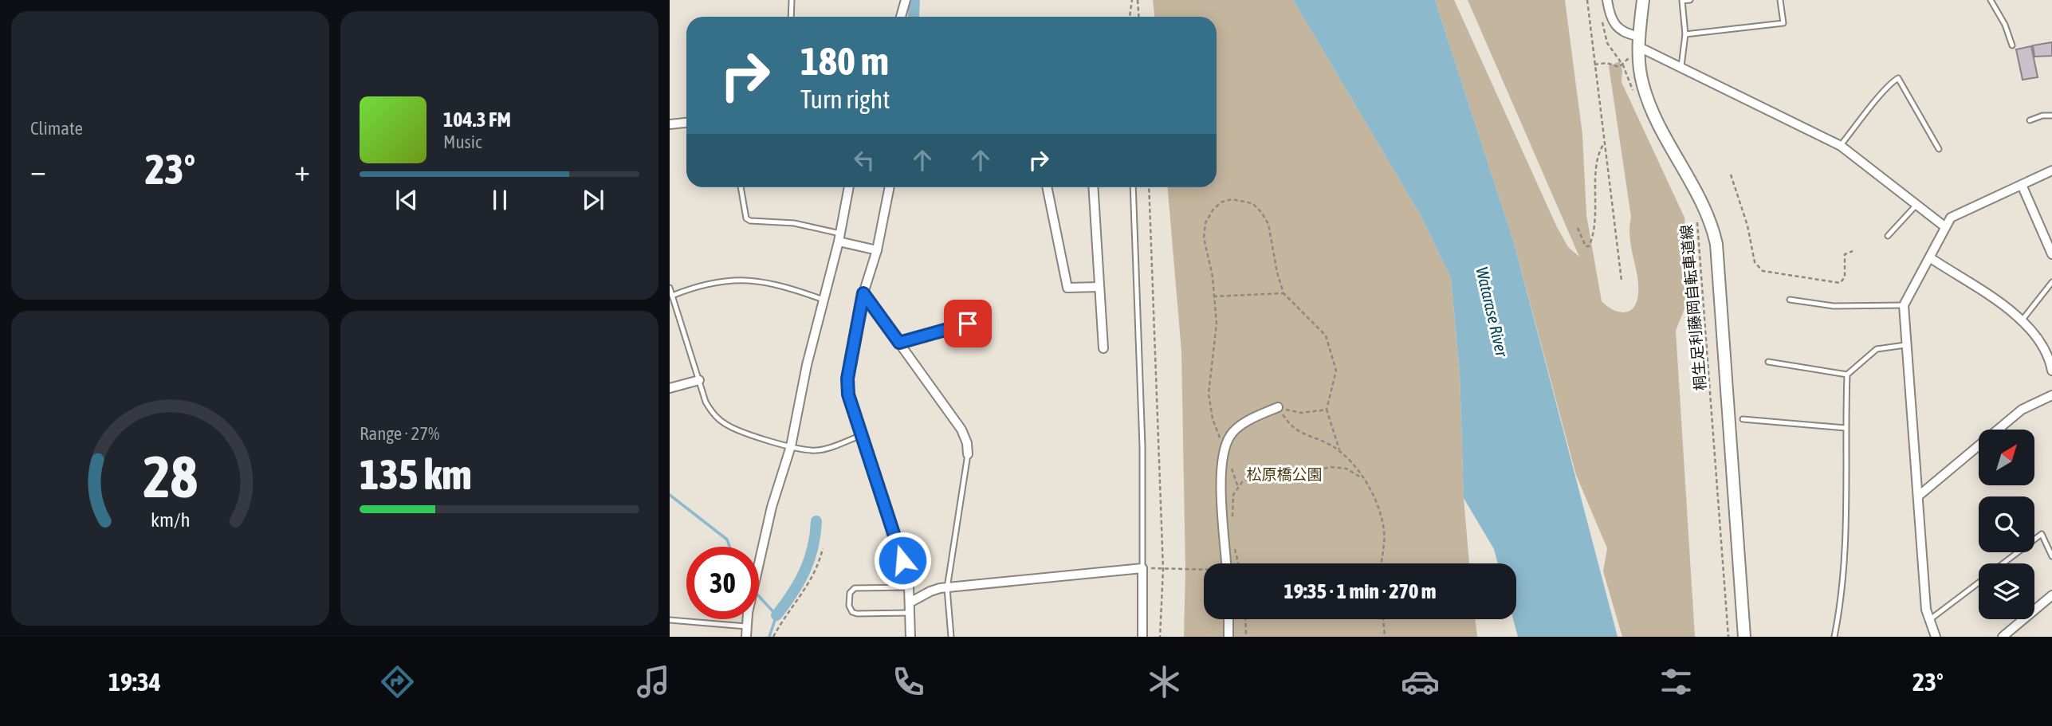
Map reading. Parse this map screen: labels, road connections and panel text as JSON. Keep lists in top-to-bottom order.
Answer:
{
  "streets": {
    "path": ["桐生足利藤岡自転車道線"]
  },
  "water": ["Watarase River"],
  "parks": ["松原橋公園"],
  "north": "top right",
  "page": {
    "tile": [
      "Climate",
      ["Range · 27%", "135 km"]
    ],
    "turn": ["180 m", "Turn right"],
    "song": ["104.3 FM", "Music"],
    "heat": ["−", "23°", "+"],
    "limit": "30",
    "trip": "19:35 · 1 min · 270 m",
    "tabs": ["19:34", "23°"],
    "gauge": ["28", "km/h"]
  }
}
